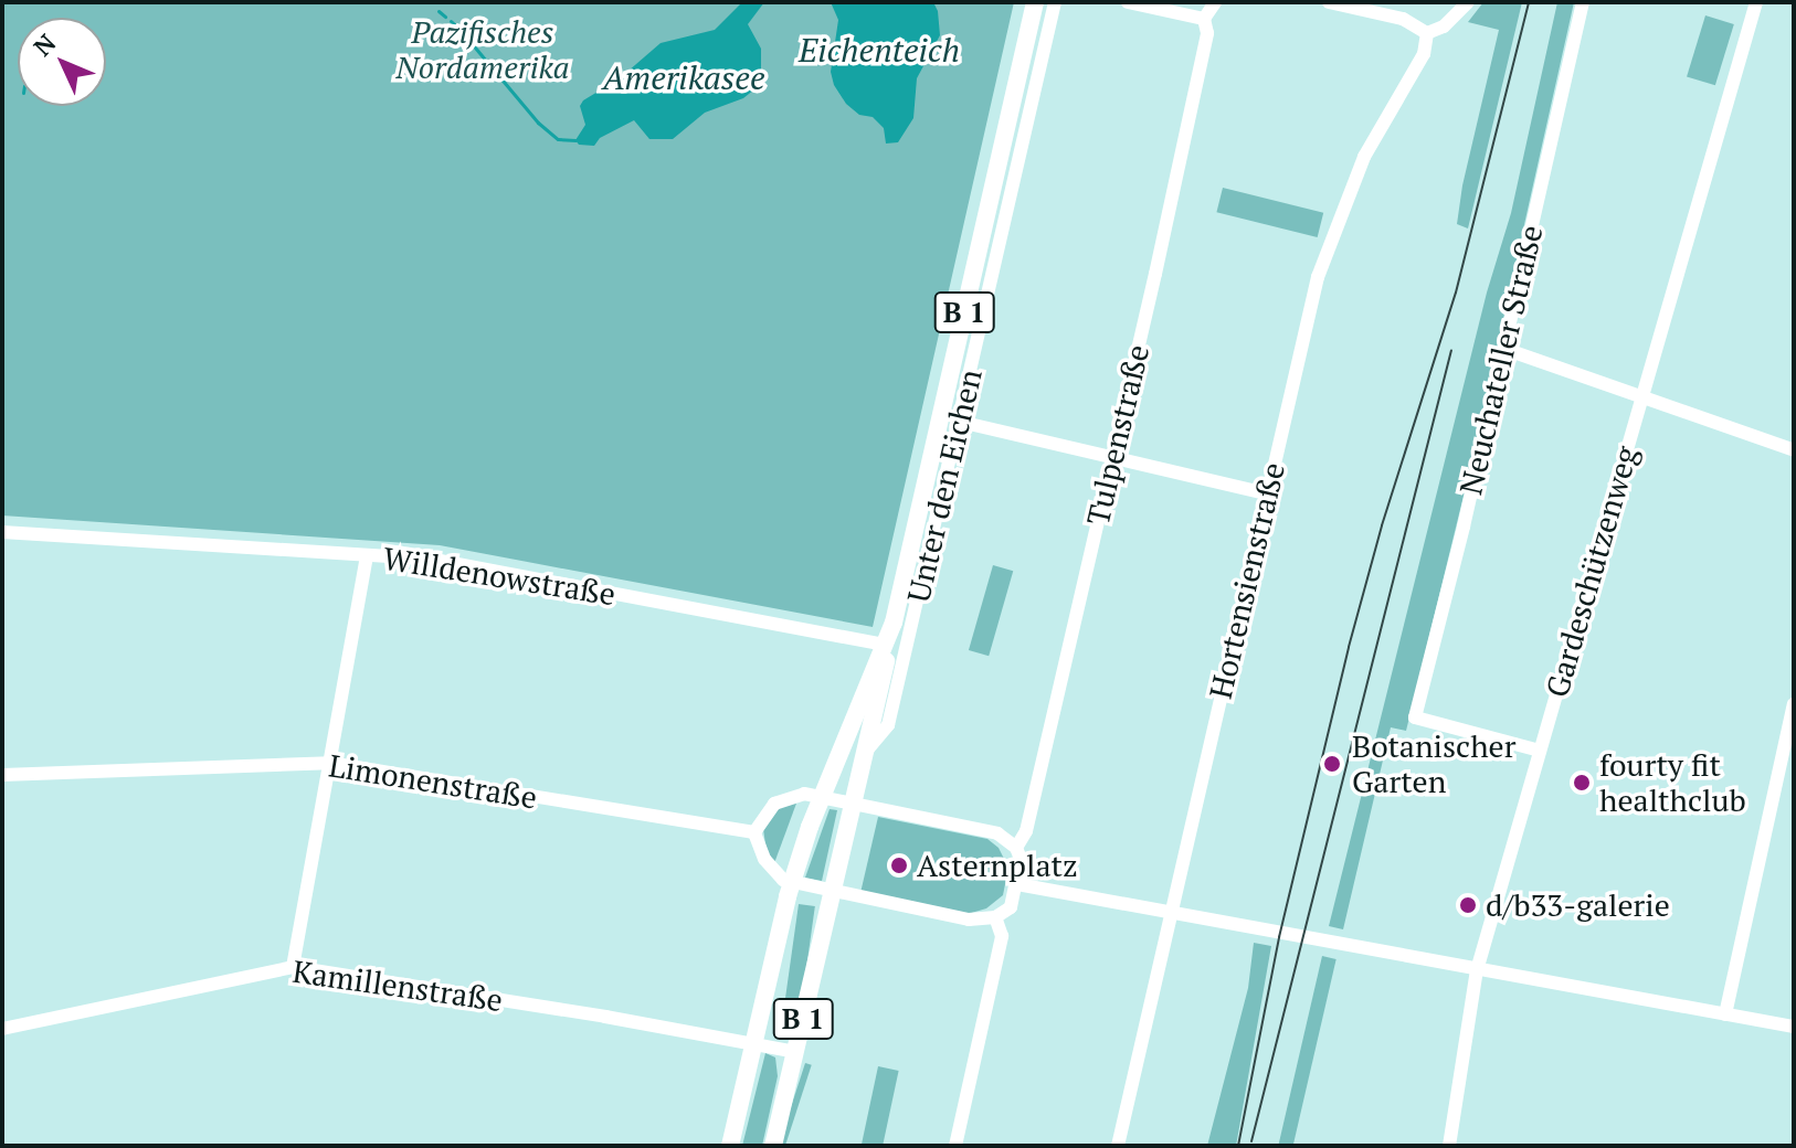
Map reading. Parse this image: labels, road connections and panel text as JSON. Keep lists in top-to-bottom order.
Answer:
{
  "streets": {
    "main road": ["B 1", "Unter den Eichen"],
    "street": [
      "Neuchateller Straße",
      "Tulpenstraße",
      "Gardeschützenweg",
      "Willdenowstraße",
      "Hortensienstraße",
      "Limonenstraße",
      "Kamillenstraße"
    ]
  },
  "crossings": [
    ["Neuchateller Straße", "Gardeschützenweg"],
    ["Unter den Eichen", "Willdenowstraße"],
    ["Unter den Eichen", "Kamillenstraße"]
  ],
  "water": ["Eichenteich", "Amerikasee"],
  "parks": ["Pazifisches Nordamerika"],
  "places": [
    "Botanischer Garten",
    "fourty fit healthclub",
    "Asternplatz",
    "d/b33-galerie"
  ],
  "north": "top left"
}
